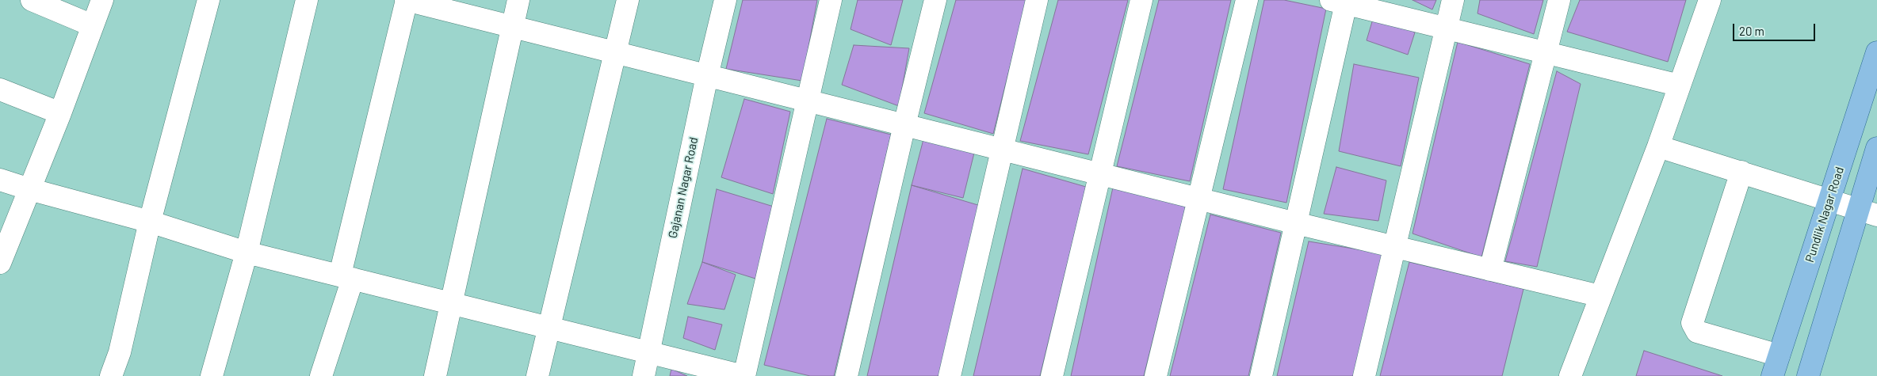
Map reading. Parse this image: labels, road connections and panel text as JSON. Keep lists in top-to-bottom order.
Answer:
{
  "streets": {
    "main road": ["Pundlik Nagar Road"],
    "street": ["Gajanan Nagar Road"]
  },
  "scale_bar": "20 m"
}
